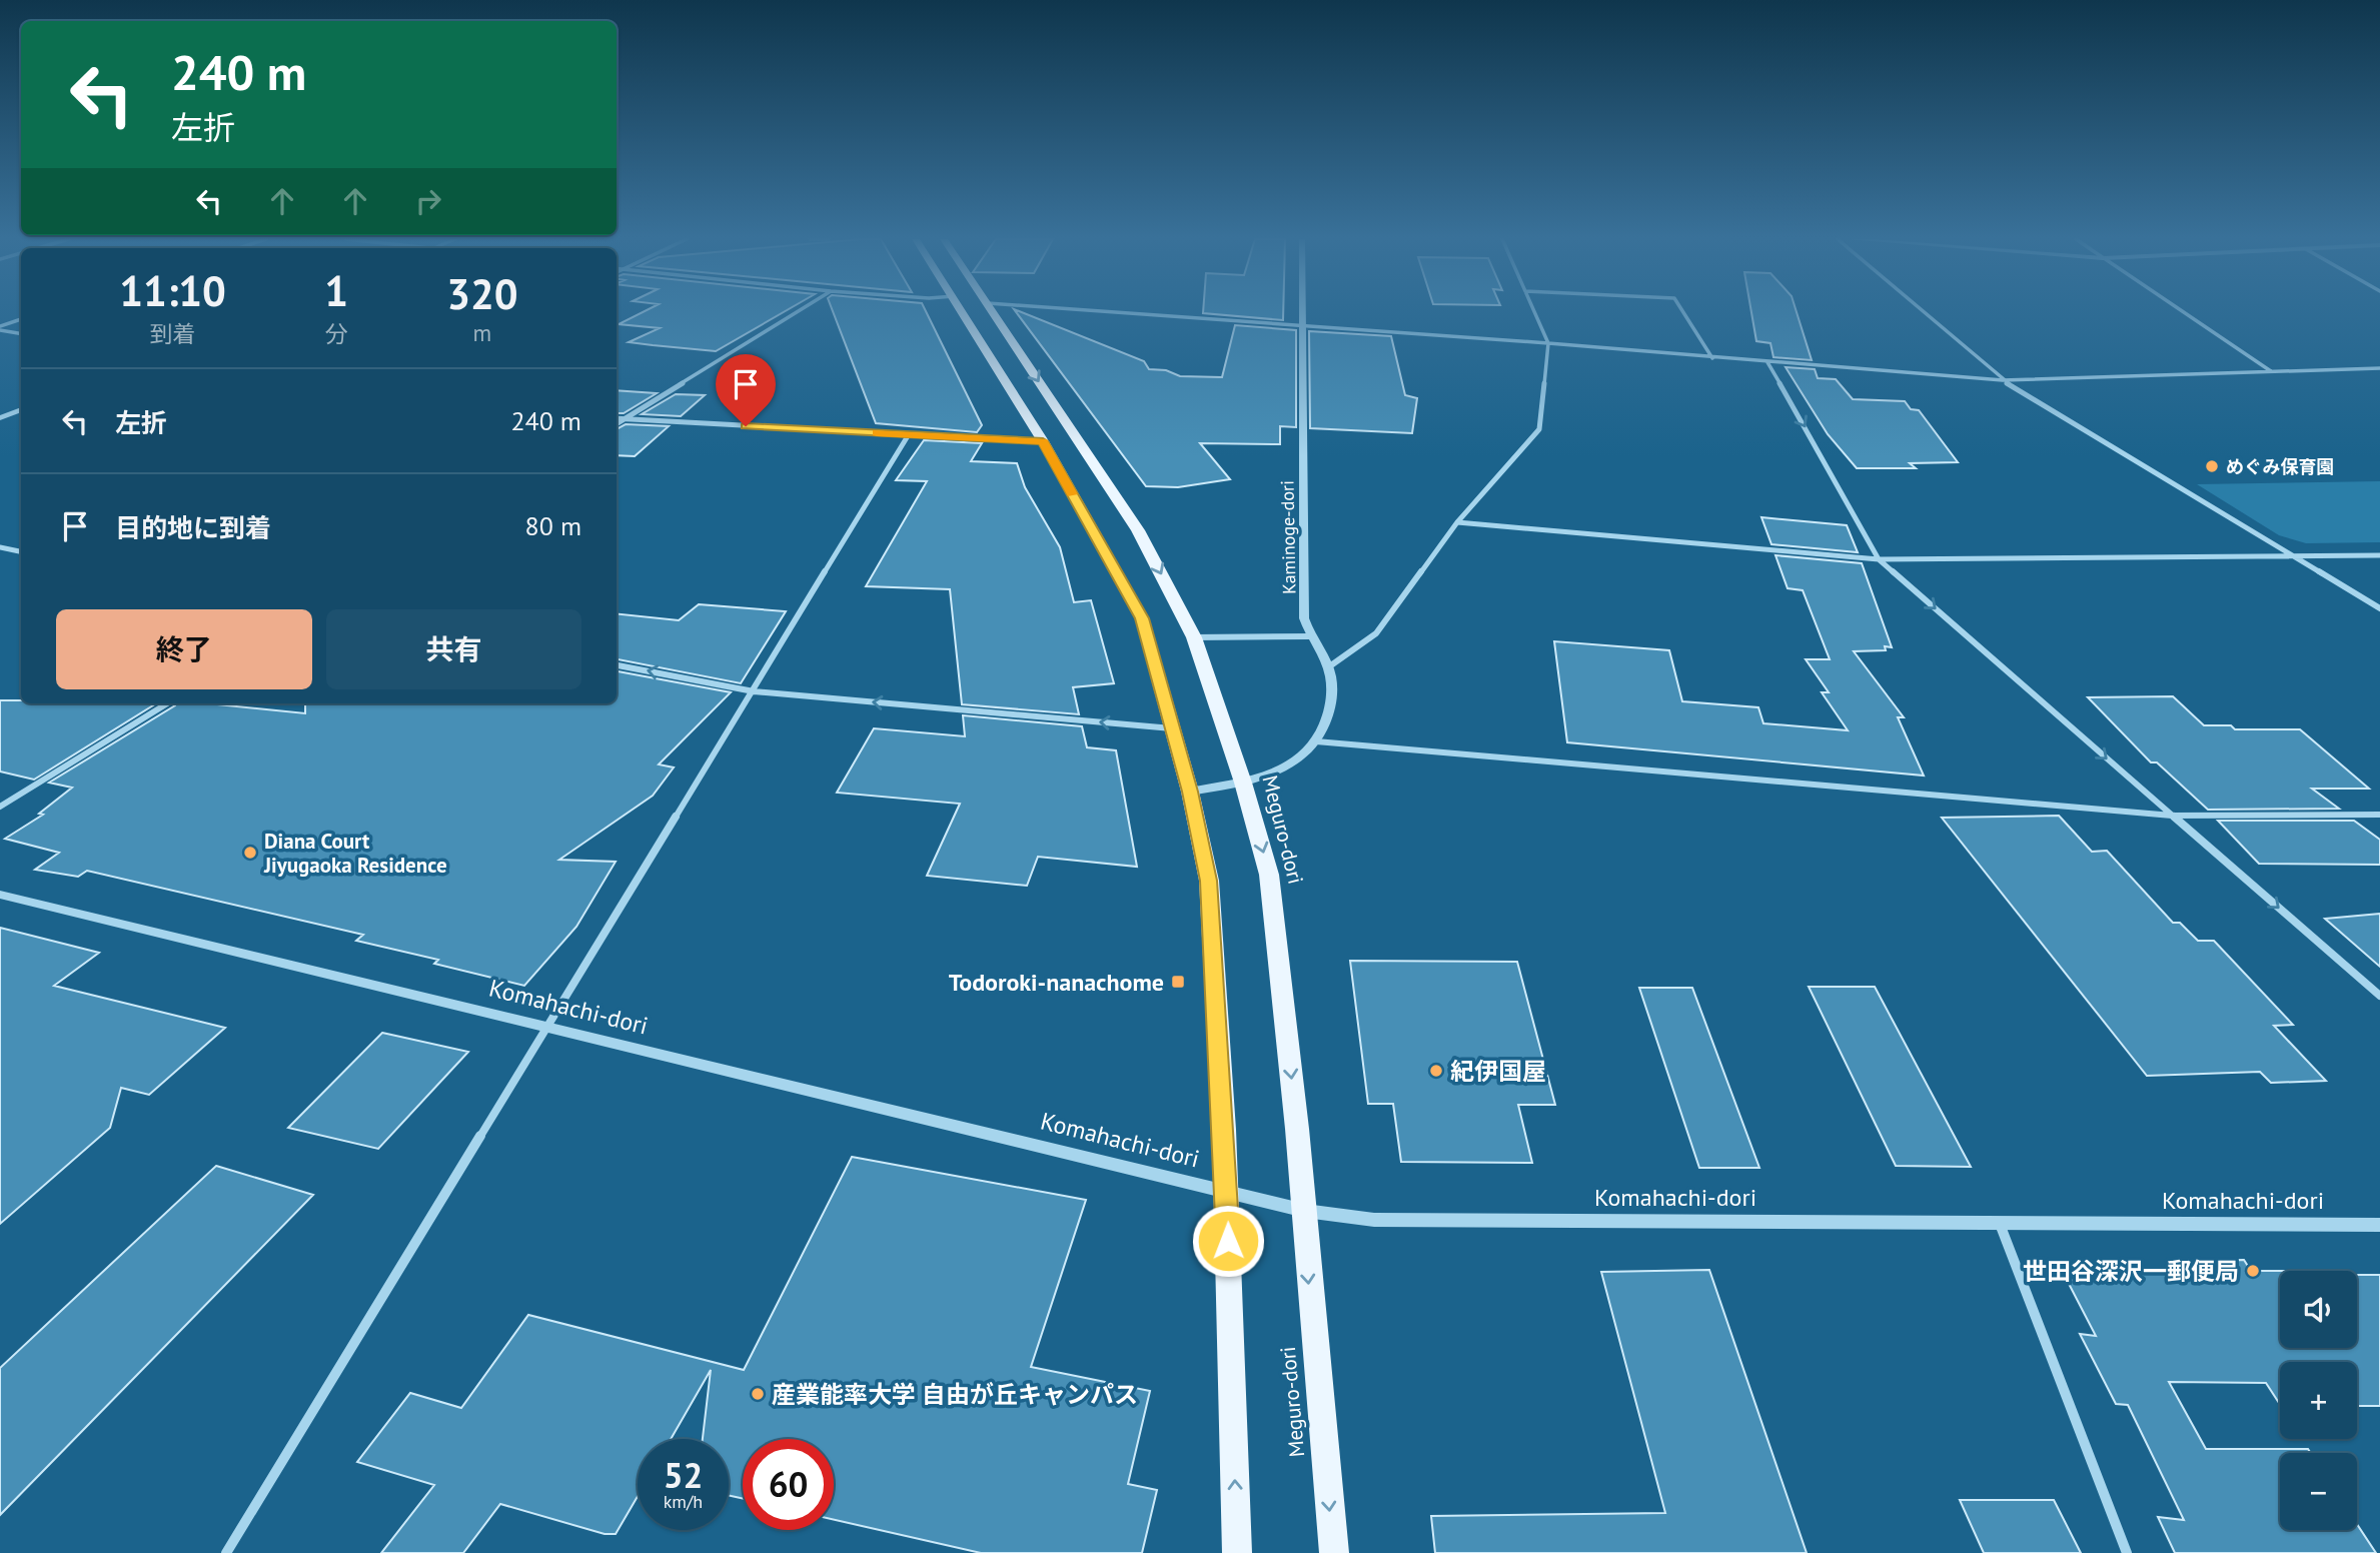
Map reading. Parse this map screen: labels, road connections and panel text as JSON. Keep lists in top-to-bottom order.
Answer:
{
  "streets": {
    "main road": ["Meguro-dori"],
    "street": ["Kaminoge-dori", "Komahachi-dori"]
  },
  "crossings": [
    ["Kaminoge-dori", "Meguro-dori"],
    ["Meguro-dori", "Komahachi-dori"]
  ],
  "places": {
    "other": [
      "めぐみ保育園",
      "Diana Court Jiyugaoka Residence",
      "紀伊国屋",
      "世田谷深沢一郵便局",
      "産業能率大学 自由が丘キャンパス"
    ],
    "transit": ["Todoroki-nanachome"]
  },
  "page": {
    "turn": ["240 m", "左折"],
    "eta": [
      "11:10",
      "到着",
      "1",
      "分",
      "320",
      "m"
    ],
    "list": [
      {
        "name": "左折",
        "value": "240 m"
      },
      {
        "name": "目的地に到着",
        "value": "80 m"
      }
    ],
    "buttons": ["終了", "共有"],
    "map_buttons": ["+", "−"],
    "speed": "52 km/h",
    "limit": "60"
  }
}
